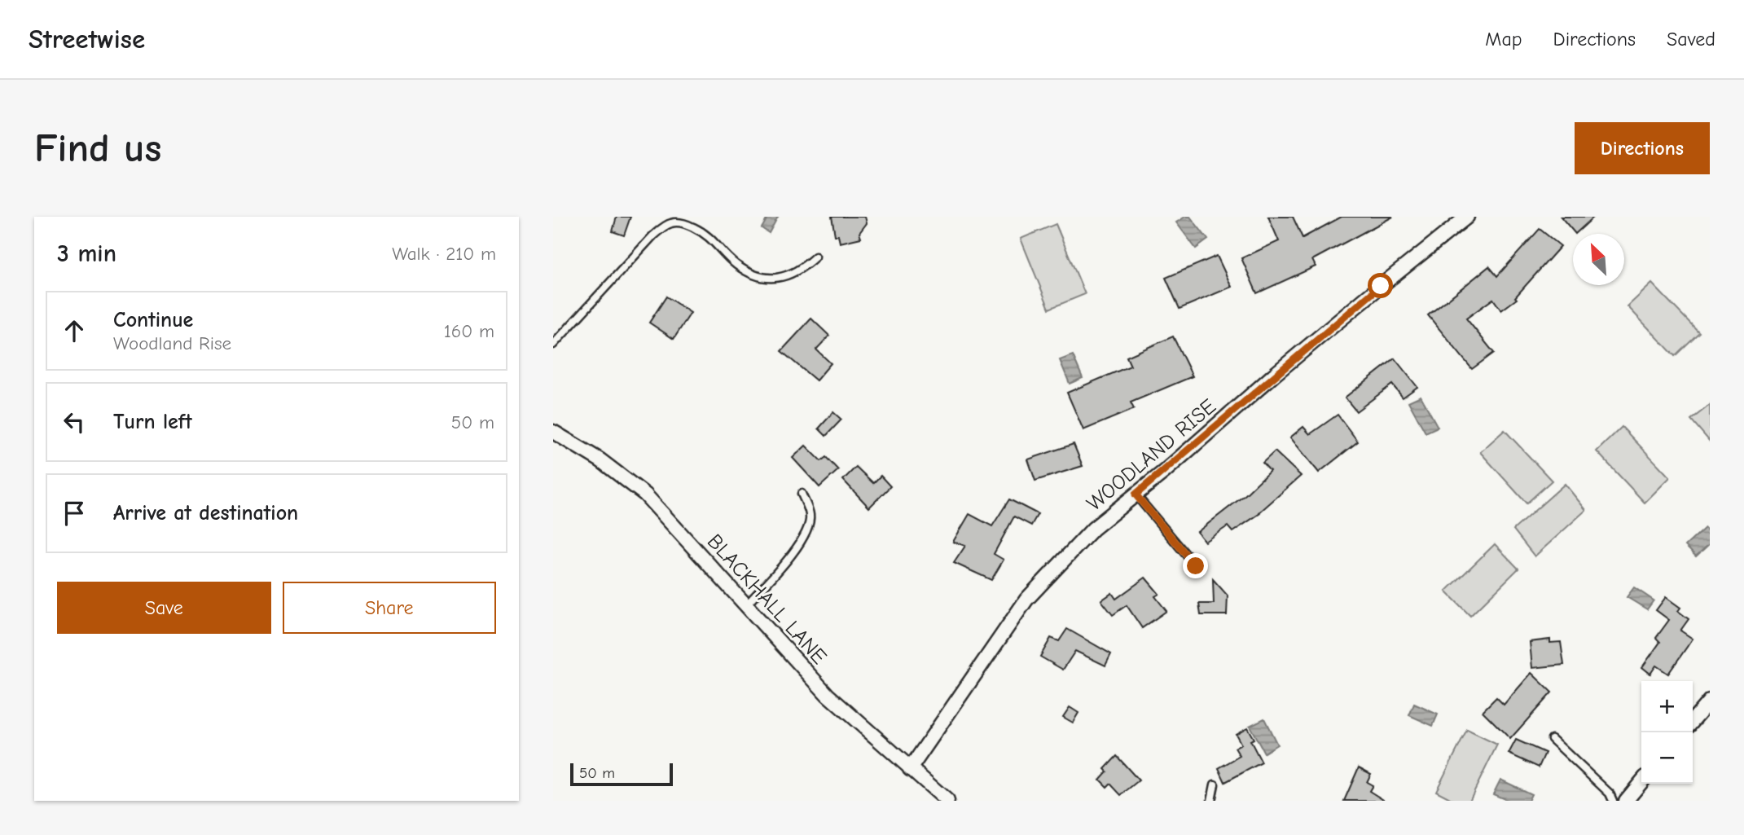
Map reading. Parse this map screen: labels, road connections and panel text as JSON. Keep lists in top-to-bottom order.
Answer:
{
  "streets": {
    "street": ["WOODLAND RISE", "BLACKHALL LANE"]
  },
  "crossings": [
    ["WOODLAND RISE", "BLACKHALL LANE"]
  ],
  "scale_bar": "50 m",
  "north": "top left",
  "page": {
    "header": "Streetwise",
    "nav": ["Map", "Directions", "Saved"],
    "buttons": [
      "Directions",
      ["Save", "Share"]
    ],
    "title": "Find us",
    "heading": ["3 min", "Walk · 210 m"],
    "list": [
      ["Continue", "Woodland Rise", "160 m"],
      ["Turn left", "50 m"],
      "Arrive at destination"
    ],
    "map_buttons": ["+", "−"],
    "scale": "50 m"
  }
}
